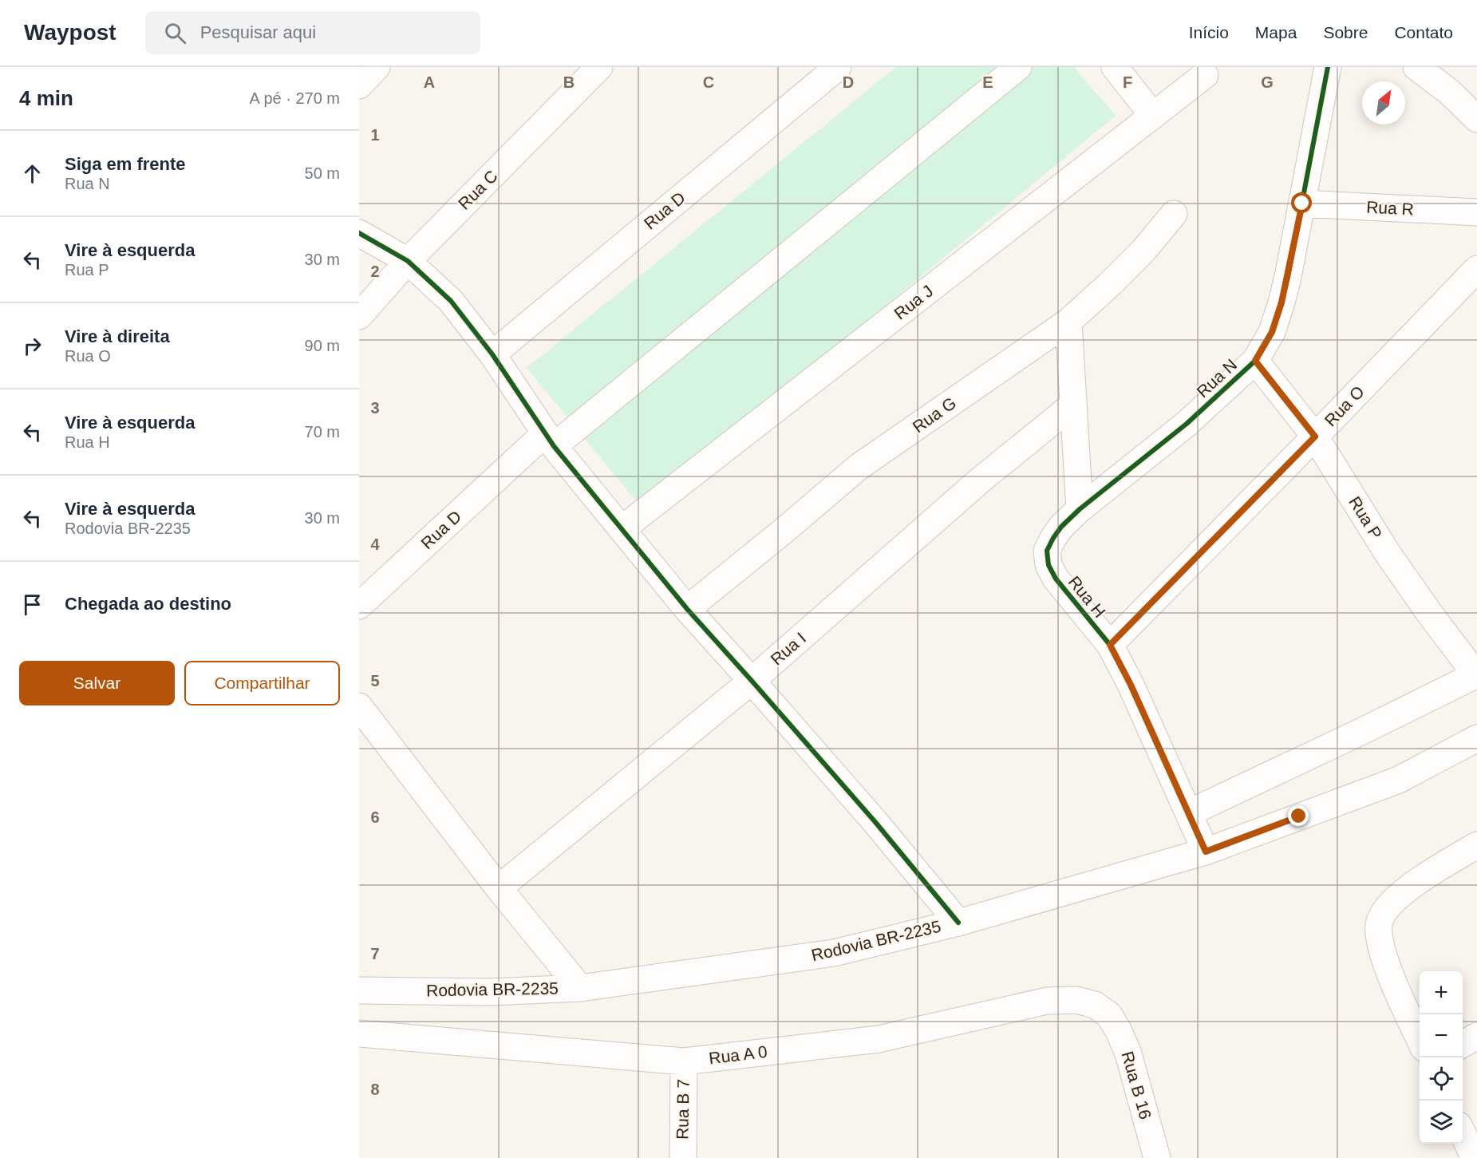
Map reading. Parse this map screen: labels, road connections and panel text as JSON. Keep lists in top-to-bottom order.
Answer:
{
  "streets": {
    "street": [
      "Rua C",
      "Rua R",
      "Rua D",
      "Rua J",
      "Rua N",
      "Rua O",
      "Rua G",
      "Rua P",
      "Rua H",
      "Rua I",
      "Rodovia BR-2235",
      "Rua A 0",
      "Rua B 16",
      "Rua B 7"
    ]
  },
  "crossings": [
    ["Rua R", "Rua N"],
    ["Rua N", "Rua P"],
    ["Rua N", "Rua H"],
    ["Rua O", "Rua P"],
    ["Rua O", "Rua H"],
    ["Rua H", "Rodovia BR-2235"],
    ["Rua A 0", "Rua B 16"],
    ["Rua A 0", "Rua B 7"]
  ],
  "north": "top right",
  "page": {
    "header": "Waypost",
    "search": "Pesquisar aqui",
    "nav": [
      "Início",
      "Mapa",
      "Sobre",
      "Contato"
    ],
    "heading": ["4 min", "A pé · 270 m"],
    "list": [
      ["Siga em frente", "Rua N", "50 m"],
      ["Vire à esquerda", "Rua P", "30 m"],
      ["Vire à direita", "Rua O", "90 m"],
      ["Vire à esquerda", "Rua H", "70 m"],
      ["Vire à esquerda", "Rodovia BR-2235", "30 m"],
      "Chegada ao destino"
    ],
    "buttons": ["Salvar", "Compartilhar"],
    "map_buttons": ["+", "−"]
  },
  "grid": {
    "columns": [
      "A",
      "B",
      "C",
      "D",
      "E",
      "F",
      "G"
    ],
    "rows": [
      "1",
      "2",
      "3",
      "4",
      "5",
      "6",
      "7",
      "8"
    ]
  }
}
